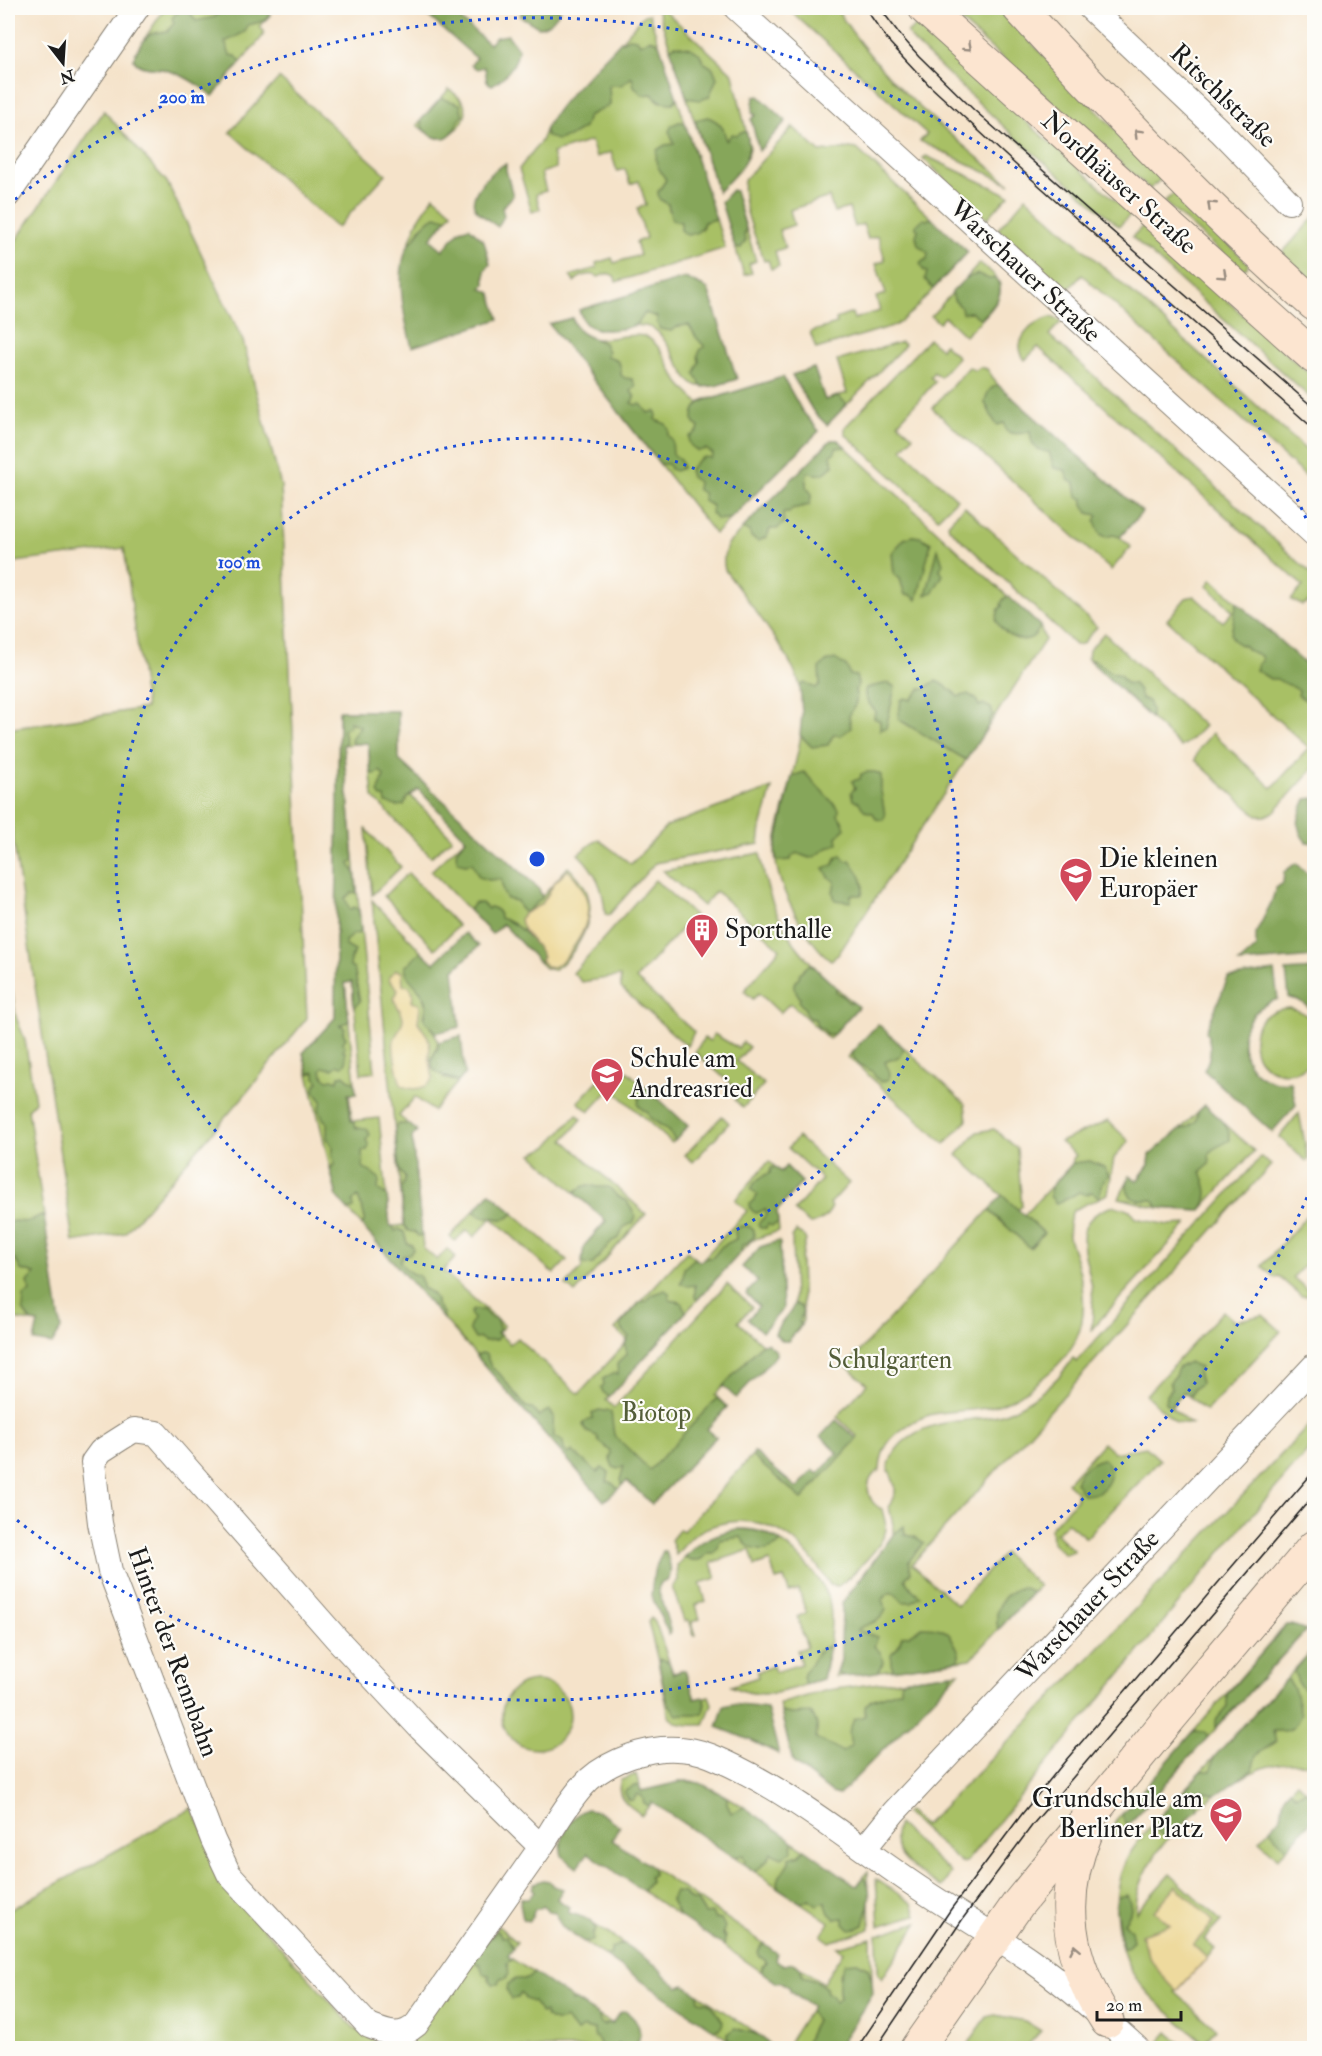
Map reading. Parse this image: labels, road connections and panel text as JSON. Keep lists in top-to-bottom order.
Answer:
{
  "streets": {
    "main road": ["Nordhäuser Straße"],
    "street": ["Ritschlstraße", "Warschauer Straße", "Hinter der Rennbahn"]
  },
  "crossings": [
    ["Warschauer Straße", "Hinter der Rennbahn"]
  ],
  "parks": ["Schulgarten", "Biotop"],
  "places": {
    "school or university": ["Die kleinen Europäer", "Schule am Andreasried", "Grundschule am Berliner Platz"],
    "building": ["Sporthalle"]
  },
  "scale_bar": "20 m",
  "north": "bottom",
  "rings": ["200 m", "100 m"]
}
